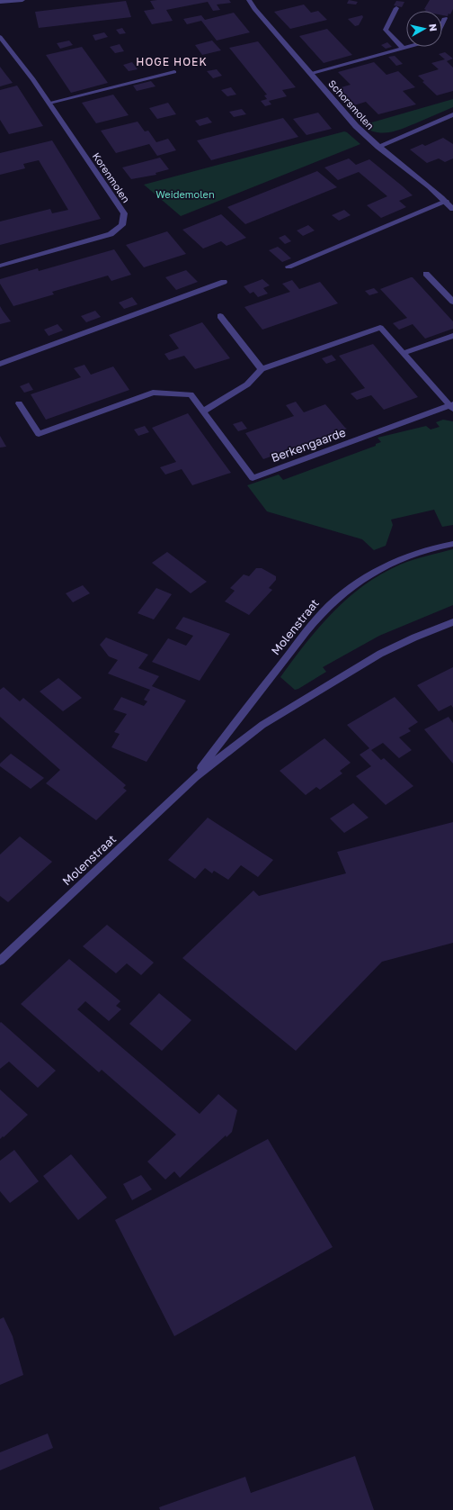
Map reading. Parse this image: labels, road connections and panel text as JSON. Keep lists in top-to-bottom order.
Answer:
{
  "streets": {
    "street": [
      "Schorsmolen",
      "Korenmolen",
      "Berkengaarde",
      "Molenstraat"
    ]
  },
  "districts": ["HOGE HOEK"],
  "parks": ["Weidemolen"],
  "north": "right"
}
